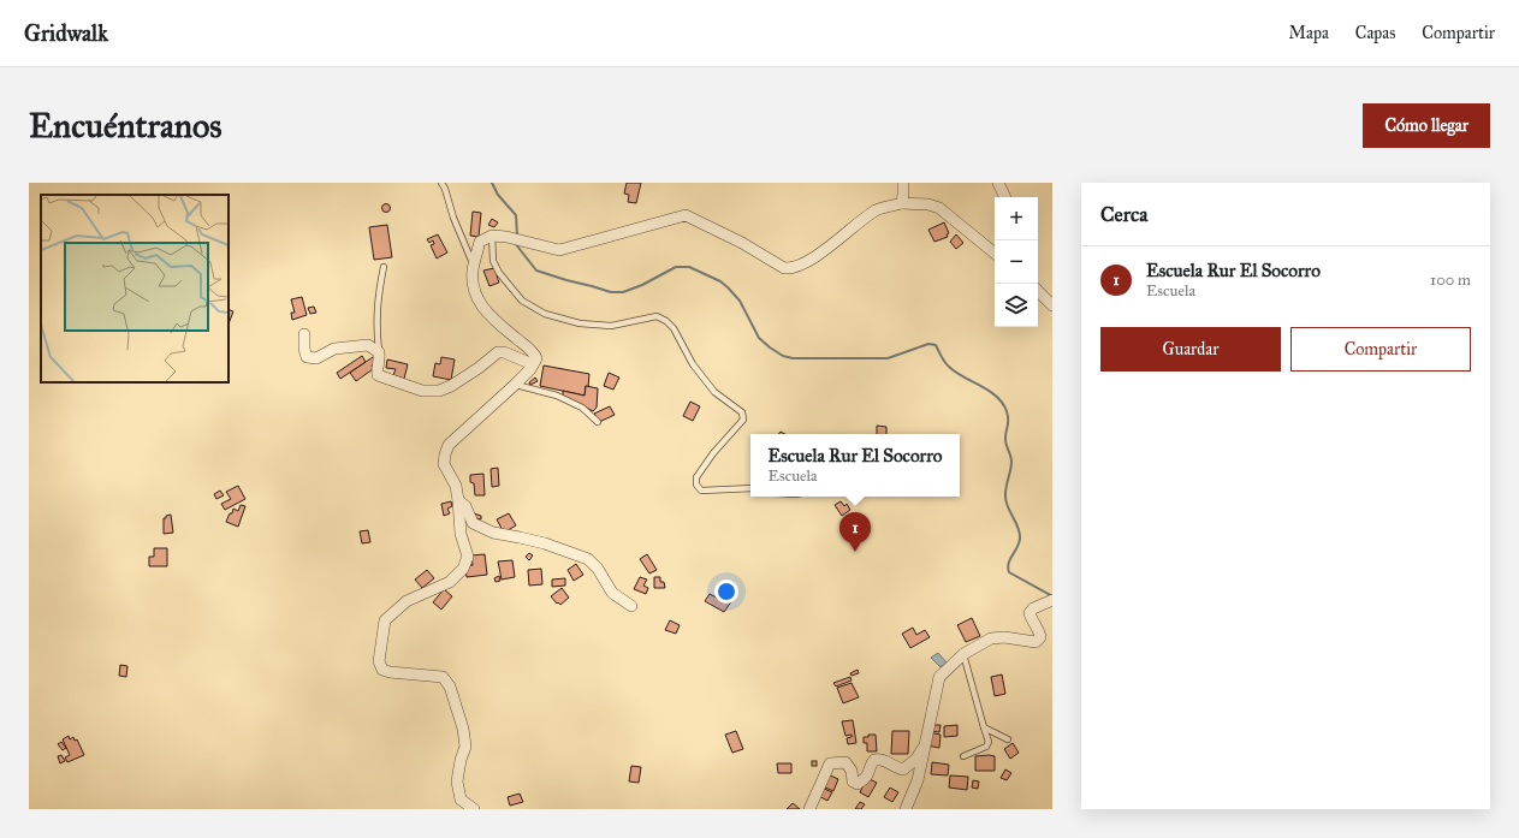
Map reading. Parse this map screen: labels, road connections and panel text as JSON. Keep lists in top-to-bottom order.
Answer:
{
  "page": {
    "header": "Gridwalk",
    "nav": ["Mapa", "Capas", "Compartir"],
    "buttons": [
      "Cómo llegar",
      ["Guardar", "Compartir"]
    ],
    "title": "Encuéntranos",
    "heading": "Cerca",
    "map_buttons": ["+", "−"],
    "list": [
      {
        "mark": "1",
        "name": "Escuela Rur El Socorro",
        "note": "Escuela",
        "value": "100 m"
      }
    ],
    "popup": ["Escuela Rur El Socorro", "Escuela"],
    "pins": "1"
  }
}
